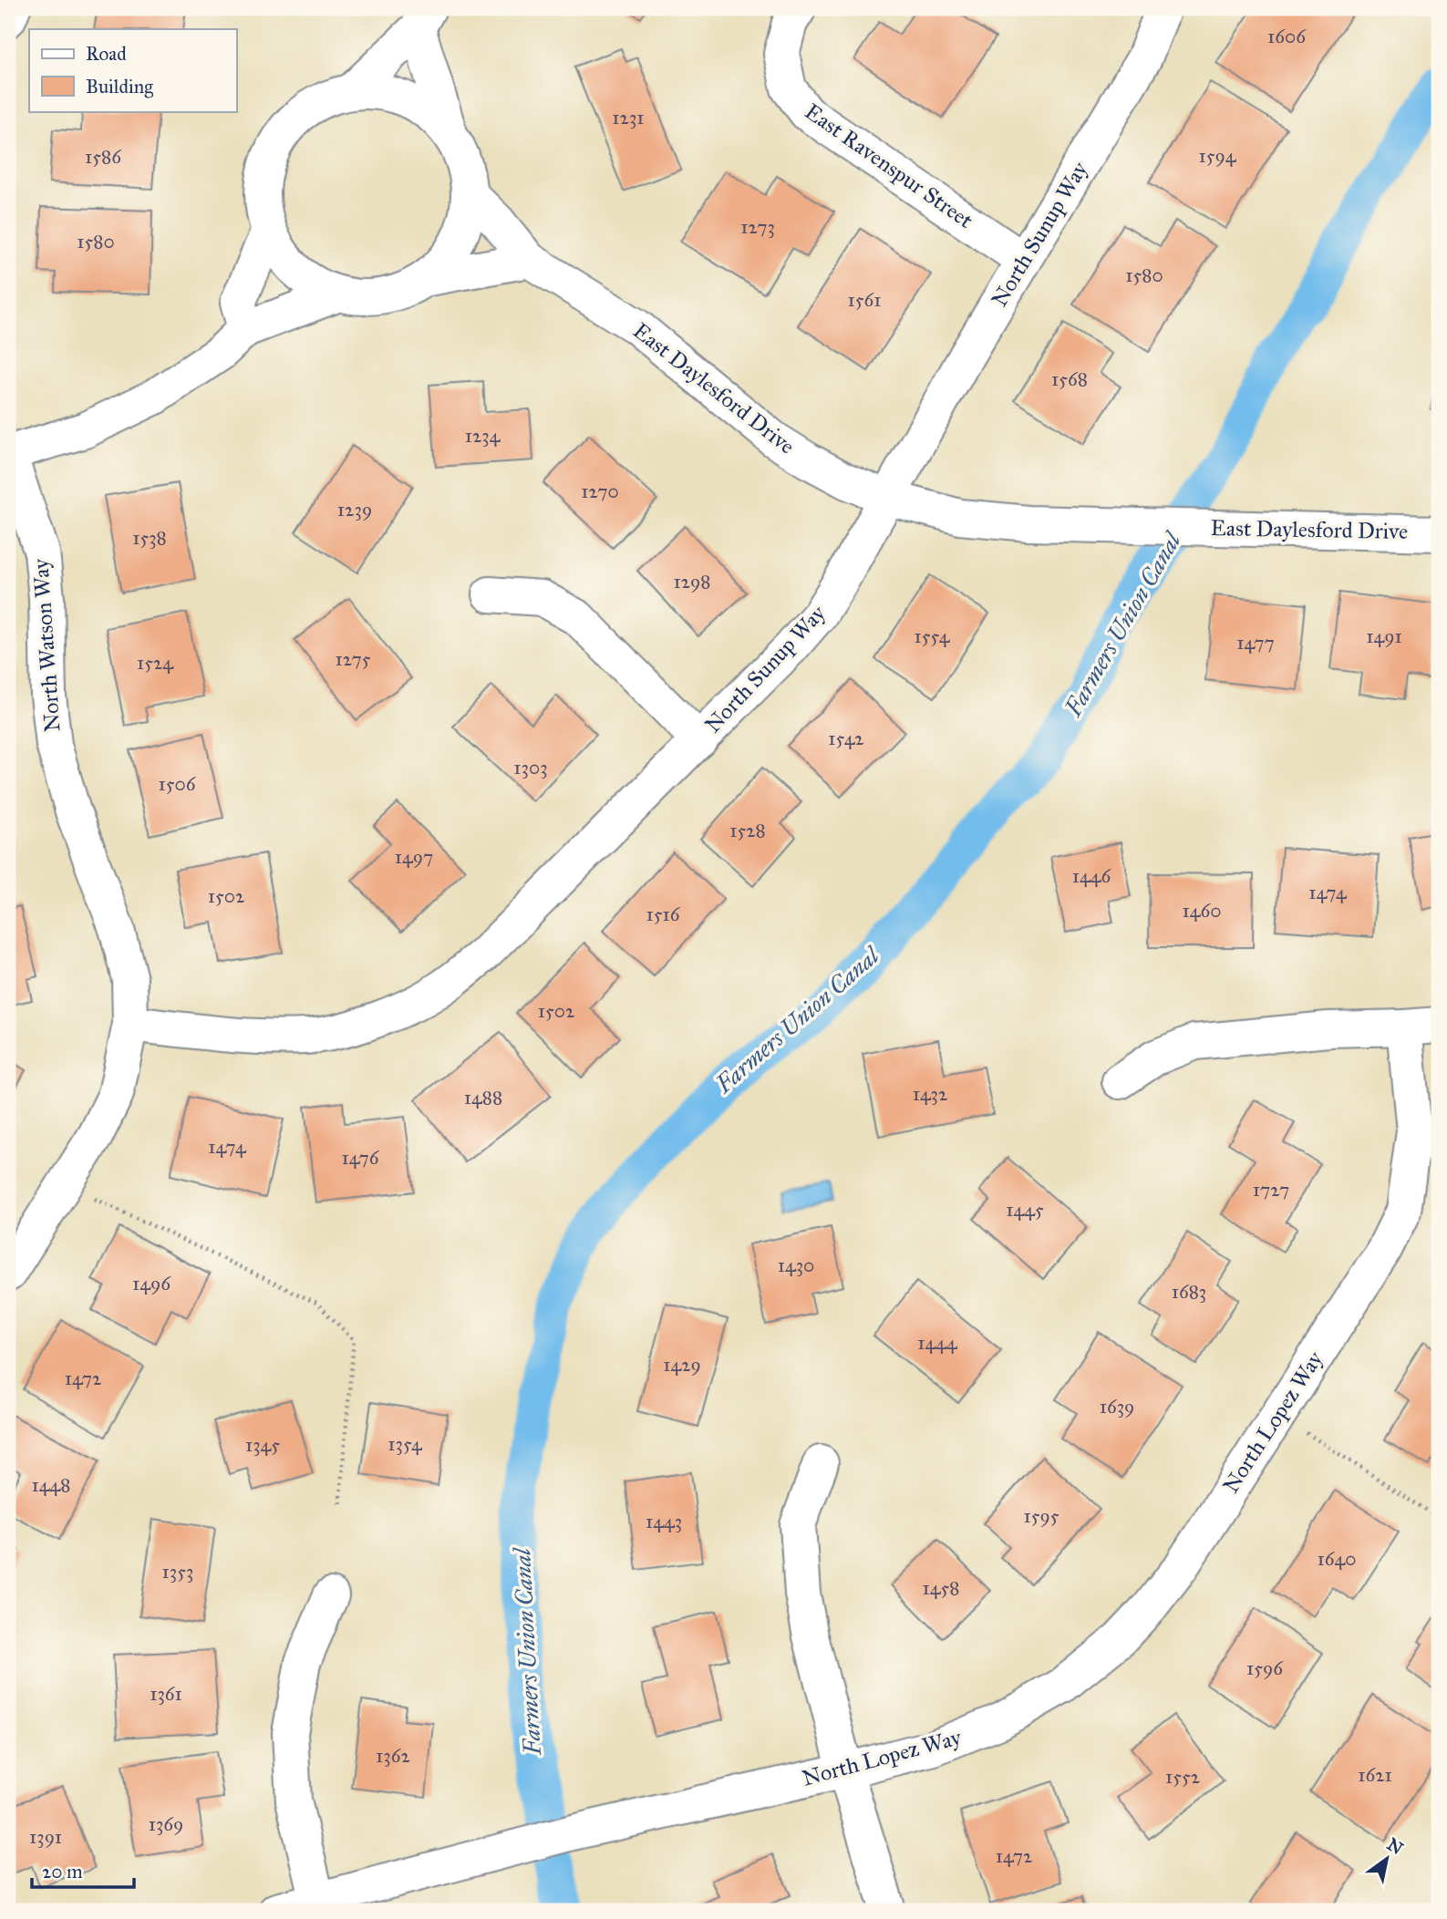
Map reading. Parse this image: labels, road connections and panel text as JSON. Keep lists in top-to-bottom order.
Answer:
{
  "streets": {
    "street": [
      "East Ravenspur Street",
      "North Sunup Way",
      "East Daylesford Drive",
      "North Watson Way",
      "North Lopez Way"
    ]
  },
  "crossings": [
    ["East Ravenspur Street", "North Sunup Way"],
    ["North Sunup Way", "East Daylesford Drive"],
    ["North Sunup Way", "North Watson Way"]
  ],
  "water": ["Farmers Union Canal"],
  "house_numbers": [
    "1606",
    "1231",
    "1594",
    "1586",
    "1273",
    "1580",
    "1580",
    "1561",
    "1568",
    "1234",
    "1270",
    "1239",
    "1538",
    "1298",
    "1554",
    "1491",
    "1477",
    "1275",
    "1524",
    "1542",
    "1303",
    "1506",
    "1528",
    "1497",
    "1446",
    "1474",
    "1502",
    "1460",
    "1516",
    "1502",
    "1432",
    "1488",
    "1474",
    "1476",
    "1727",
    "1445",
    "1430",
    "1496",
    "1683",
    "1444",
    "1429",
    "1472",
    "1639",
    "1354",
    "1345",
    "1448",
    "1595",
    "1443",
    "1640",
    "1353",
    "1458",
    "1596",
    "1361",
    "1362",
    "1621",
    "1552",
    "1369",
    "1391",
    "1472"
  ],
  "legend": ["Road", "Building"],
  "scale_bar": "20 m",
  "north": "top right"
}
